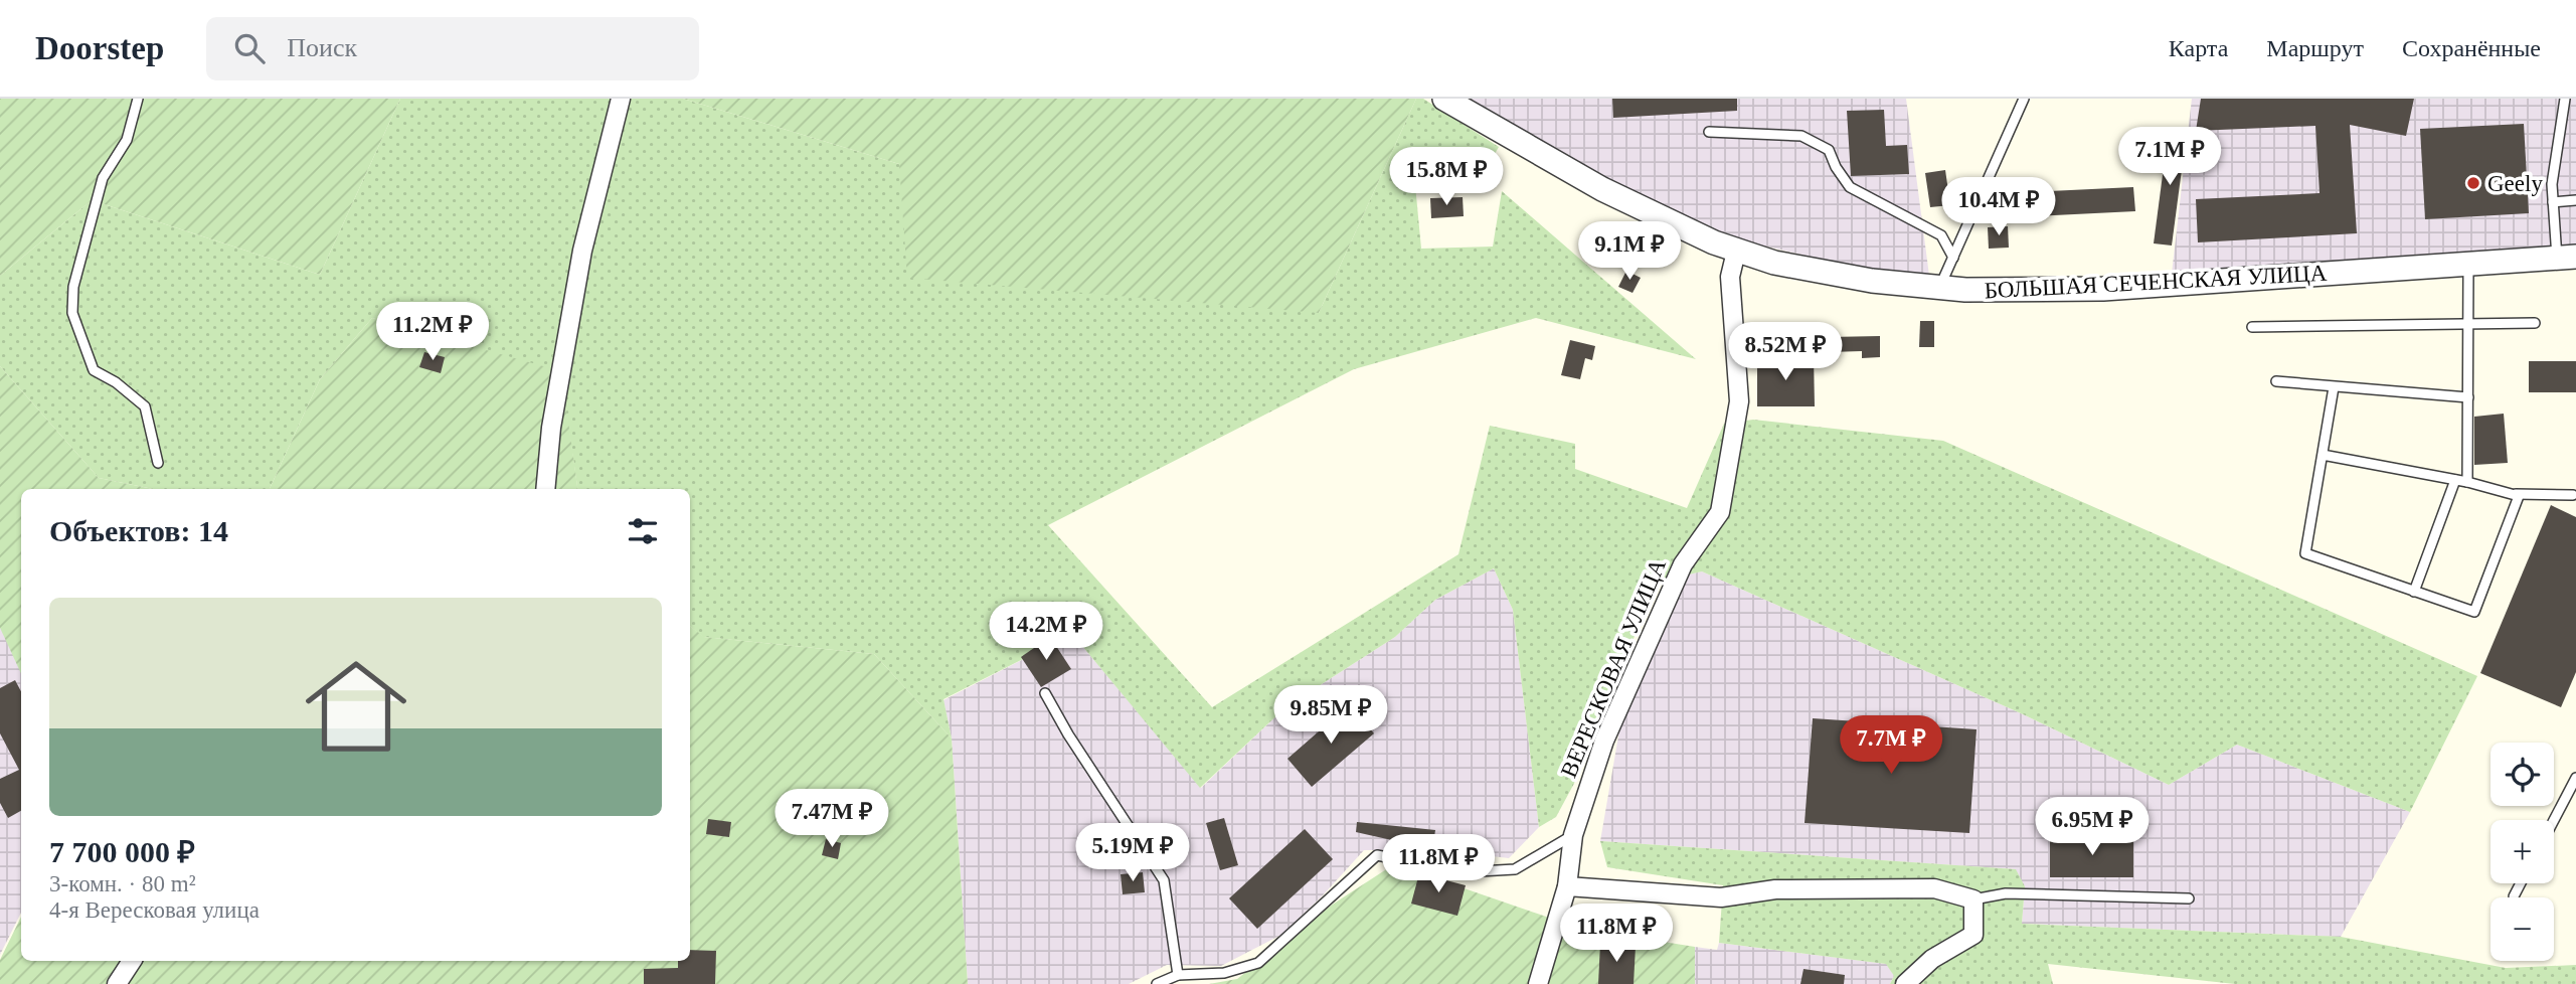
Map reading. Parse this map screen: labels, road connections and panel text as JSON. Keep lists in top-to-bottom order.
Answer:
{
  "streets": {
    "street": ["БОЛЬШАЯ СЕЧЕНСКАЯ УЛИЦА", "ВЕРЕСКОВАЯ УЛИЦА"]
  },
  "crossings": [
    ["БОЛЬШАЯ СЕЧЕНСКАЯ УЛИЦА", "ВЕРЕСКОВАЯ УЛИЦА"]
  ],
  "places": ["Geely"],
  "page": {
    "header": "Doorstep",
    "search": "Поиск",
    "nav": ["Карта", "Маршрут", "Сохранённые"],
    "price": [
      "7.1M ₽",
      "15.8M ₽",
      "10.4M ₽",
      "9.1M ₽",
      "11.2M ₽",
      "8.52M ₽",
      "14.2M ₽",
      "9.85M ₽",
      "7.7M ₽",
      "7.47M ₽",
      "6.95M ₽",
      "5.19M ₽",
      "11.8M ₽",
      "11.8M ₽"
    ],
    "heading": "Объектов: 14",
    "list": [
      {
        "name": "7 700 000 ₽",
        "note": "3-комн. · 80 m² · 4-я Вересковая улица"
      }
    ],
    "map_buttons": ["+", "−"]
  }
}
